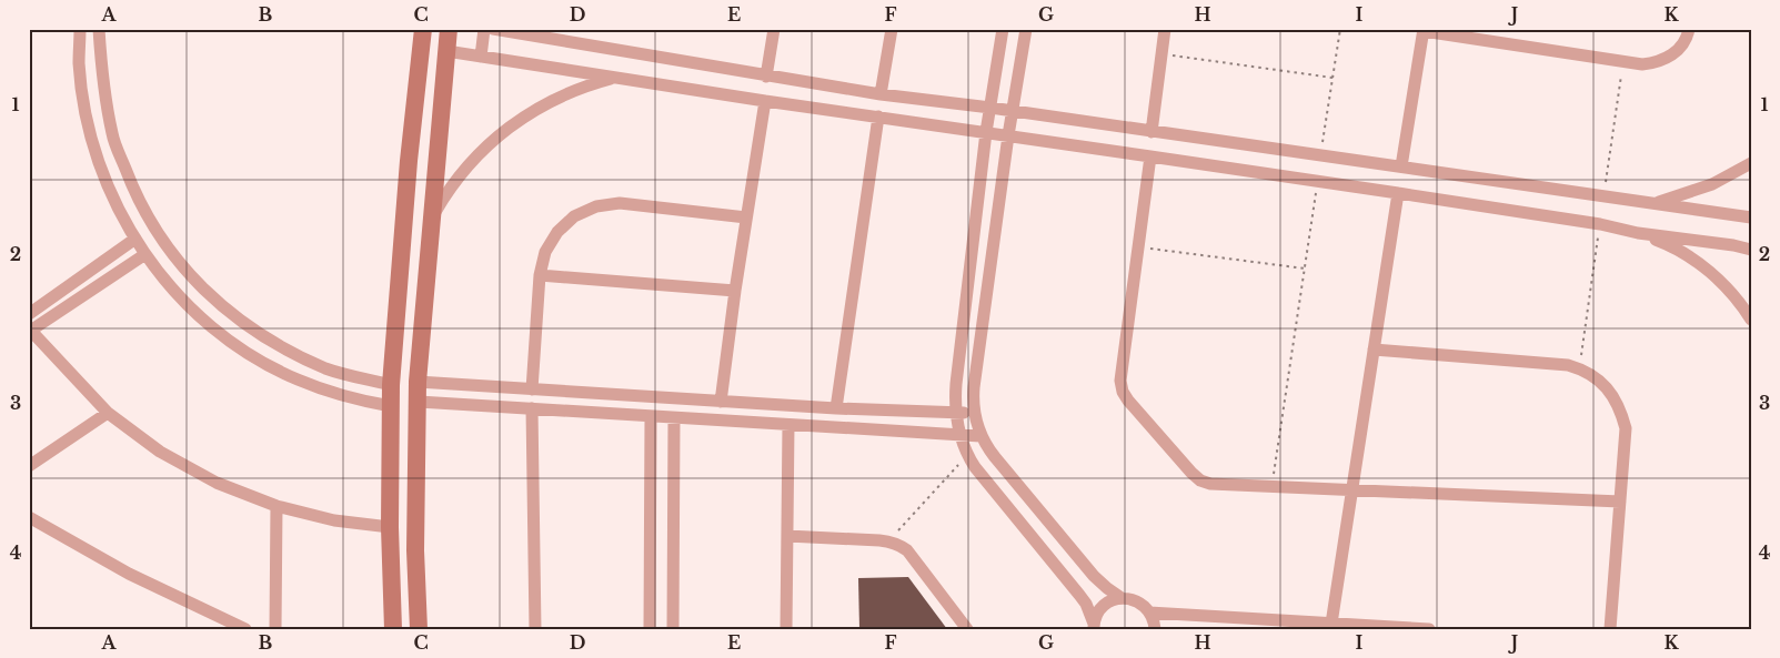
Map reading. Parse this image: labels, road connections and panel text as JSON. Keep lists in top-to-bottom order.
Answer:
{
  "grid": {
    "columns": [
      "A",
      "B",
      "C",
      "D",
      "E",
      "F",
      "G",
      "H",
      "I",
      "J",
      "K"
    ],
    "rows": [
      "1",
      "2",
      "3",
      "4"
    ]
  }
}
